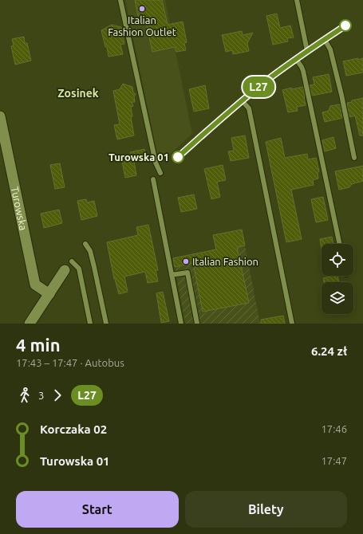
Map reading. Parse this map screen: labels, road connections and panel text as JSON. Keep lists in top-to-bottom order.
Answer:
{
  "streets": {
    "street": ["Turowska"]
  },
  "districts": ["Zosinek"],
  "places": ["Italian Fashion Outlet", "Turowska 01", "Italian Fashion"],
  "lines": ["bus line L27"],
  "page": {
    "on_map": "L27",
    "heading": ["4 min", "17:43 – 17:47 · Autobus", "6.24 zł"],
    "legs": ["3", "L27"],
    "list": [
      {
        "name": "Korczaka 02",
        "value": "17:46"
      },
      {
        "name": "Turowska 01",
        "value": "17:47"
      }
    ],
    "buttons": ["Start", "Bilety"]
  }
}
